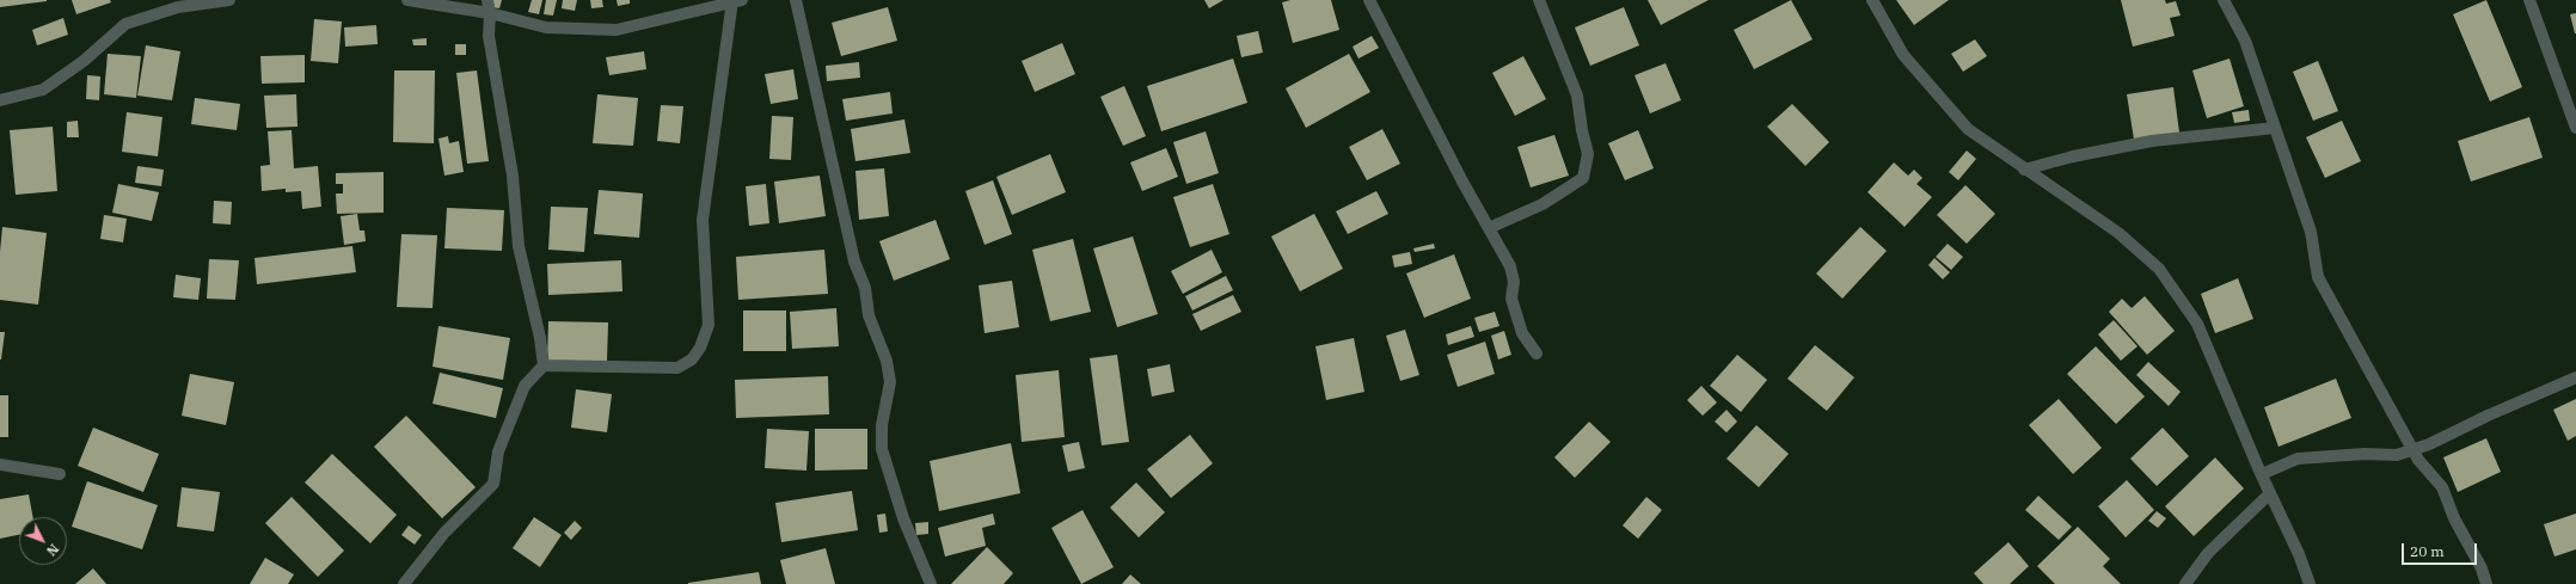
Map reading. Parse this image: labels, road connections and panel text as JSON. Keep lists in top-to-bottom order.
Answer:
{
  "scale_bar": "20 m",
  "north": "bottom right"
}
